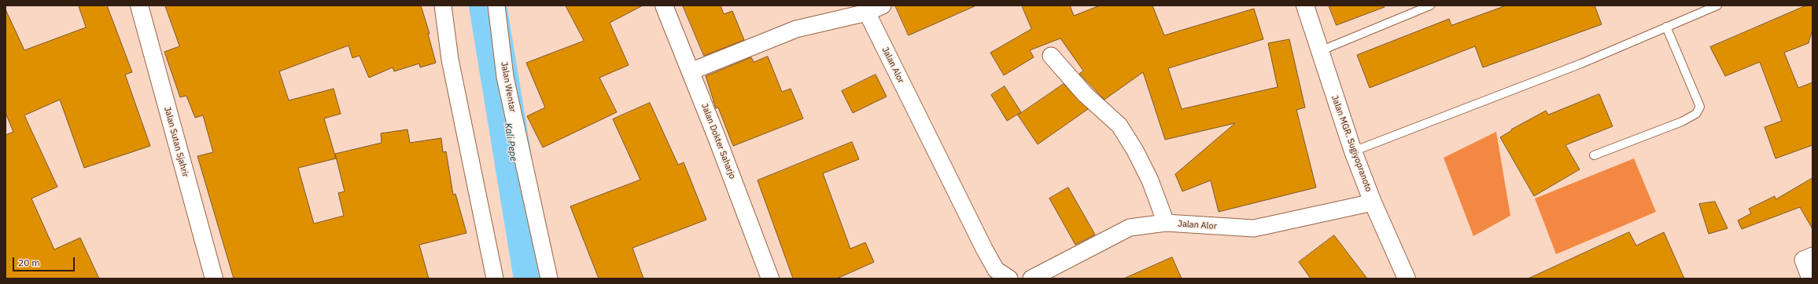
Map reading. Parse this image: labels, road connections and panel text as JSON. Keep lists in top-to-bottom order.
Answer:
{
  "streets": {
    "main road": ["Jalan Dokter Saharjo", "Jalan Sutan Sjahrir", "Jalan MGR. Sugiyopranoto"],
    "street": ["Jalan Alor", "Jalan Wentar"]
  },
  "crossings": [
    ["Jalan Alor", "Jalan MGR. Sugiyopranoto"]
  ],
  "water": ["Kali Pepe"],
  "scale_bar": "20 m"
}
